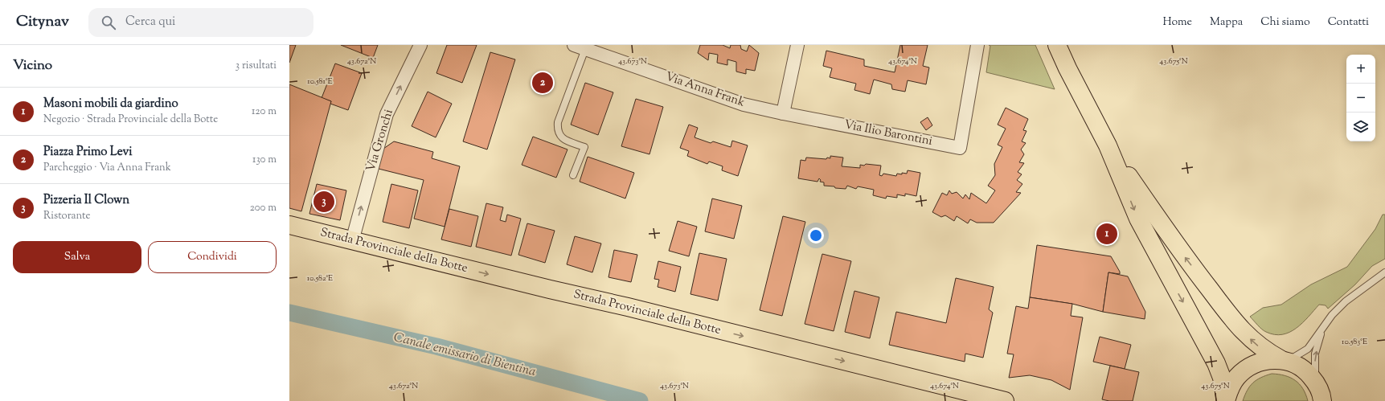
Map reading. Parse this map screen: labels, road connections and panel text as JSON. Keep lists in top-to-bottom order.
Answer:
{
  "streets": {
    "main road": ["Strada Provinciale della Botte"],
    "street": ["Via Anna Frank", "Via Ilio Barontini", "Via Gronchi"]
  },
  "crossings": [
    ["Via Anna Frank", "Via Ilio Barontini"],
    ["Via Gronchi", "Strada Provinciale della Botte"]
  ],
  "one_way": ["Via Gronchi", "Strada Provinciale della Botte"],
  "water": ["Canale emissario di Bientina"],
  "page": {
    "header": "Citynav",
    "search": "Cerca qui",
    "nav": [
      "Home",
      "Mappa",
      "Chi siamo",
      "Contatti"
    ],
    "heading": ["Vicino", "3 risultati"],
    "map_buttons": ["+", "−"],
    "pins": ["2", "3", "1"],
    "list": [
      {
        "mark": "1",
        "name": "Masoni mobili da giardino",
        "note": "Negozio · Strada Provinciale della Botte",
        "value": "120 m"
      },
      {
        "mark": "2",
        "name": "Piazza Primo Levi",
        "note": "Parcheggio · Via Anna Frank",
        "value": "130 m"
      },
      {
        "mark": "3",
        "name": "Pizzeria Il Clown",
        "note": "Ristorante",
        "value": "200 m"
      }
    ],
    "buttons": ["Salva", "Condividi"]
  },
  "coordinates": [
    "43.672°N",
    "43.673°N",
    "43.674°N",
    "43.675°N",
    "10.581°E",
    "10.582°E",
    "10.583°E"
  ]
}
